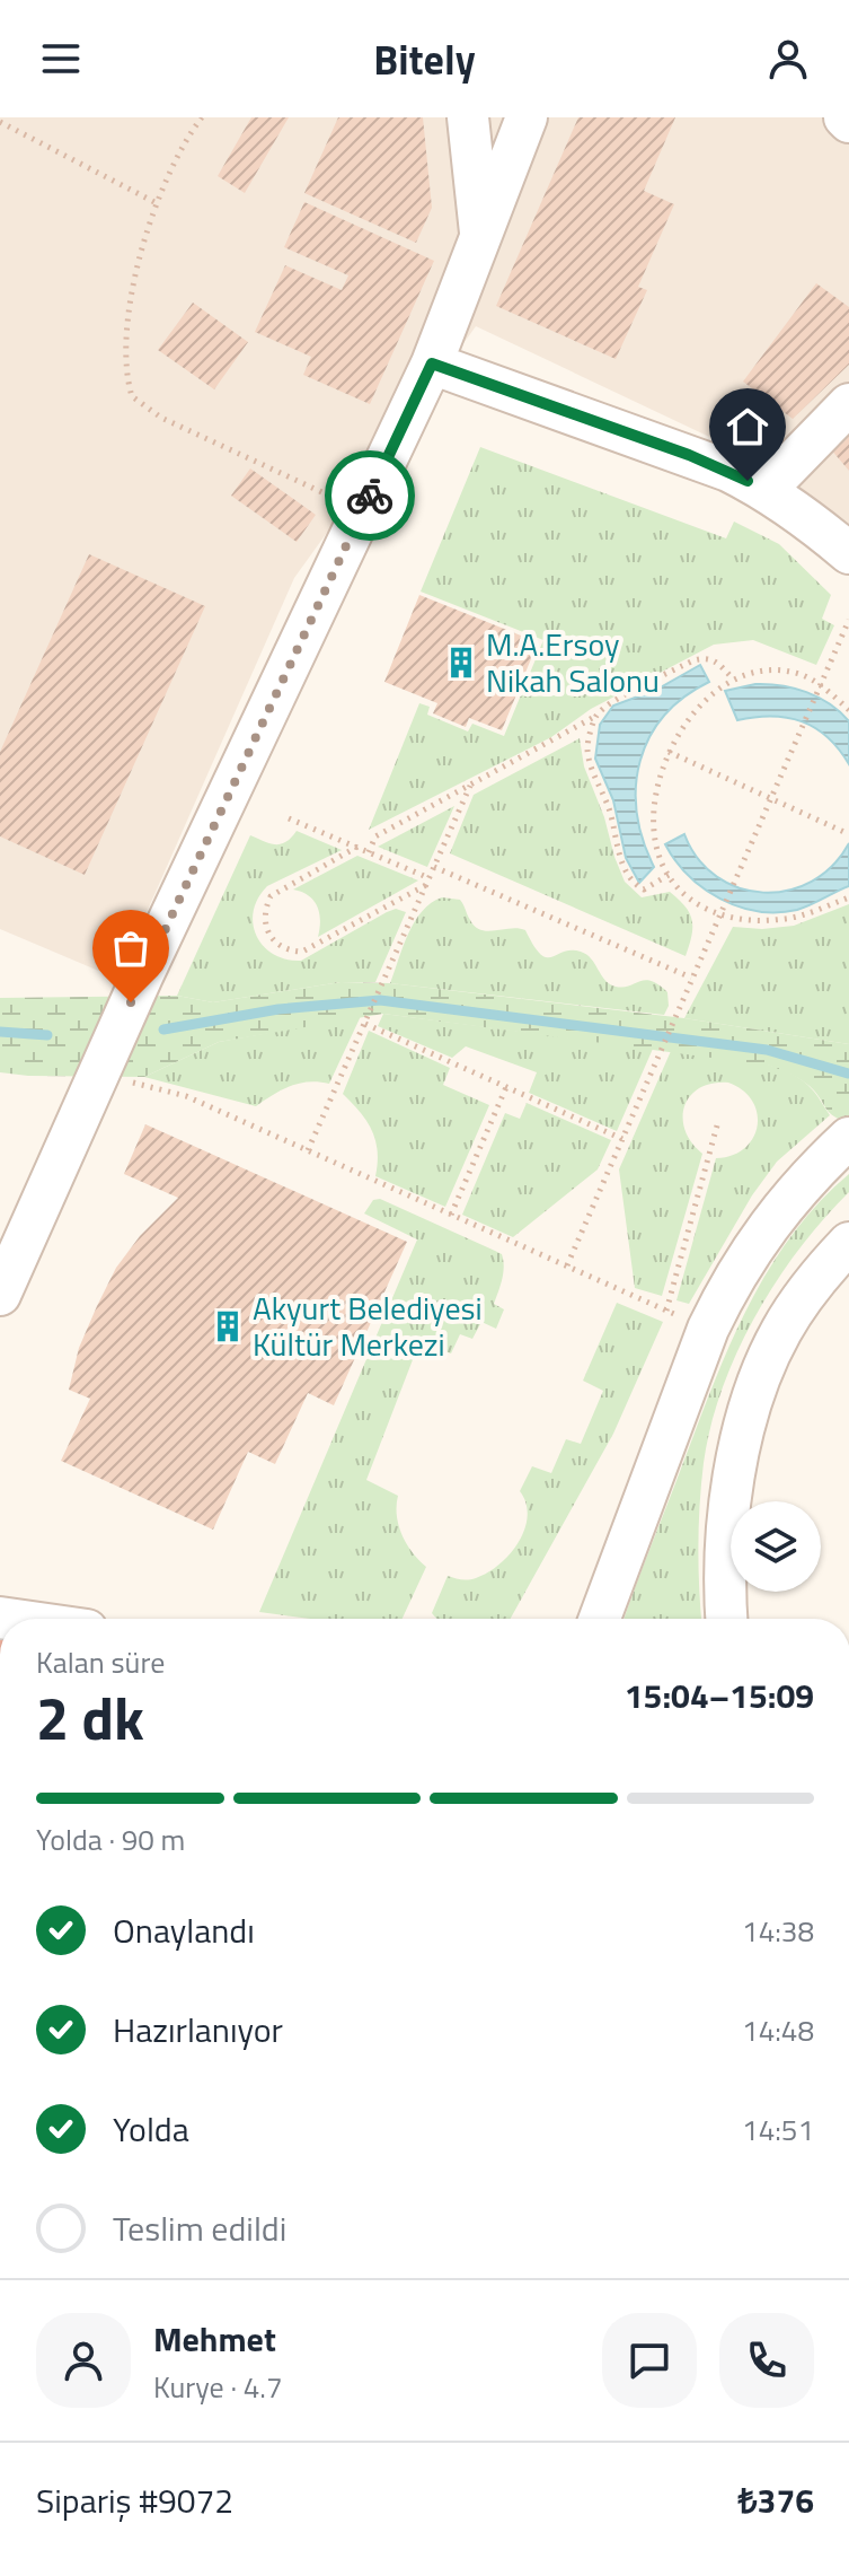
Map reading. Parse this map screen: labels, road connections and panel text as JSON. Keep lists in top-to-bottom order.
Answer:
{
  "places": {
    "building": ["M.A.Ersoy Nikah Salonu", "Akyurt Belediyesi Kültür Merkezi"]
  },
  "page": {
    "header": "Bitely",
    "heading": ["2 dk", "Kalan süre", "15:04–15:09"],
    "panel": [
      "Mehmet",
      "Kurye · 4.7",
      "Sipariş #9072",
      "₺376"
    ],
    "bar": "Yolda · 90 m",
    "list": [
      ["Onaylandı", "14:38"],
      ["Hazırlanıyor", "14:48"],
      ["Yolda", "14:51"],
      "Teslim edildi"
    ]
  }
}
